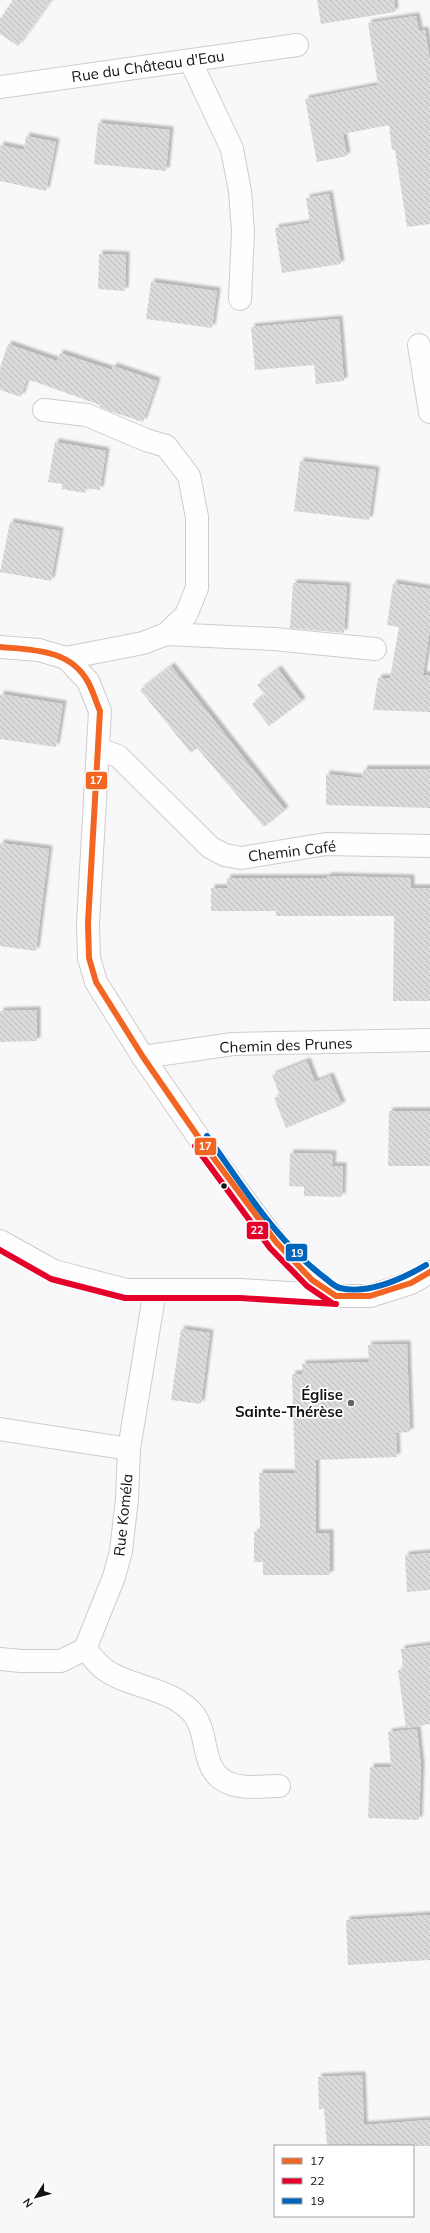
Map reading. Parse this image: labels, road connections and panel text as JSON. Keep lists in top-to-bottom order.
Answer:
{
  "streets": {
    "street": [
      "Rue du Château d'Eau",
      "Chemin Café",
      "Chemin des Prunes",
      "Rue Koméla"
    ]
  },
  "places": ["Église Sainte-Thérèse"],
  "lines": ["transit line 17", "transit line 19", "transit line 22"],
  "legend": ["17", "22", "19"],
  "north": "bottom left"
}
